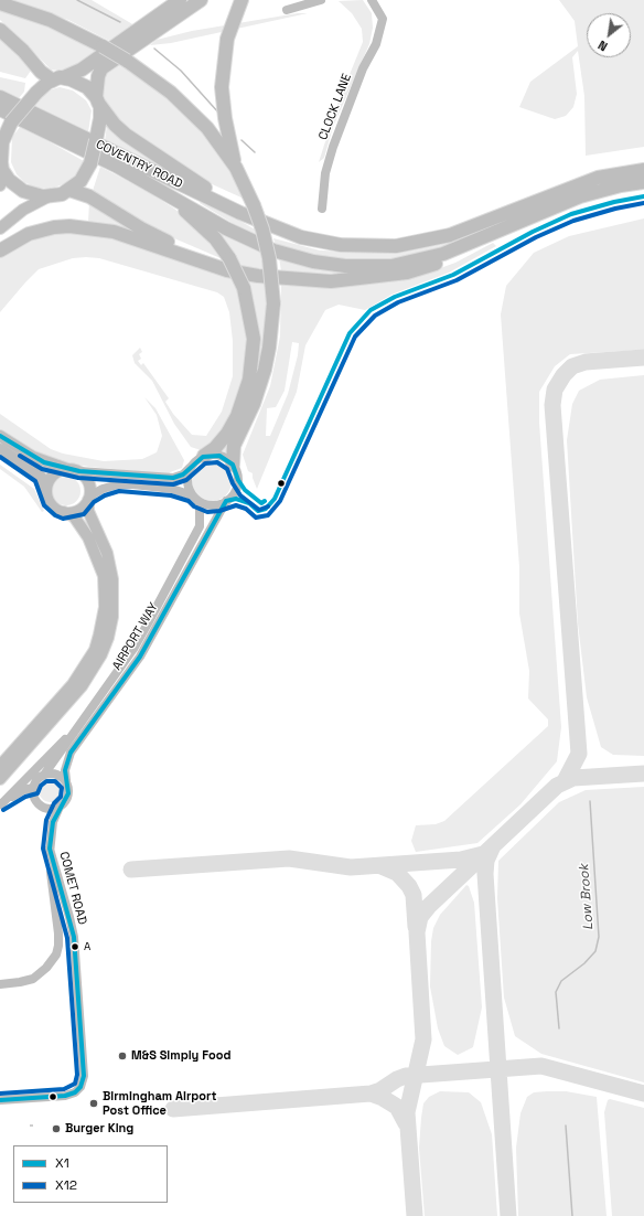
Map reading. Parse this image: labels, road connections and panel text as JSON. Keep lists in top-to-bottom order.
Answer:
{
  "streets": {
    "highway": ["COVENTRY ROAD"],
    "street": ["CLOCK LANE", "AIRPORT WAY", "COMET ROAD"]
  },
  "water": ["Low Brook"],
  "places": [
    "A",
    "M&S Simply Food",
    "Birmingham Airport Post Office",
    "Burger King"
  ],
  "lines": ["transit line X1", "transit line X12"],
  "legend": ["X1", "X12"],
  "north": "bottom left"
}
